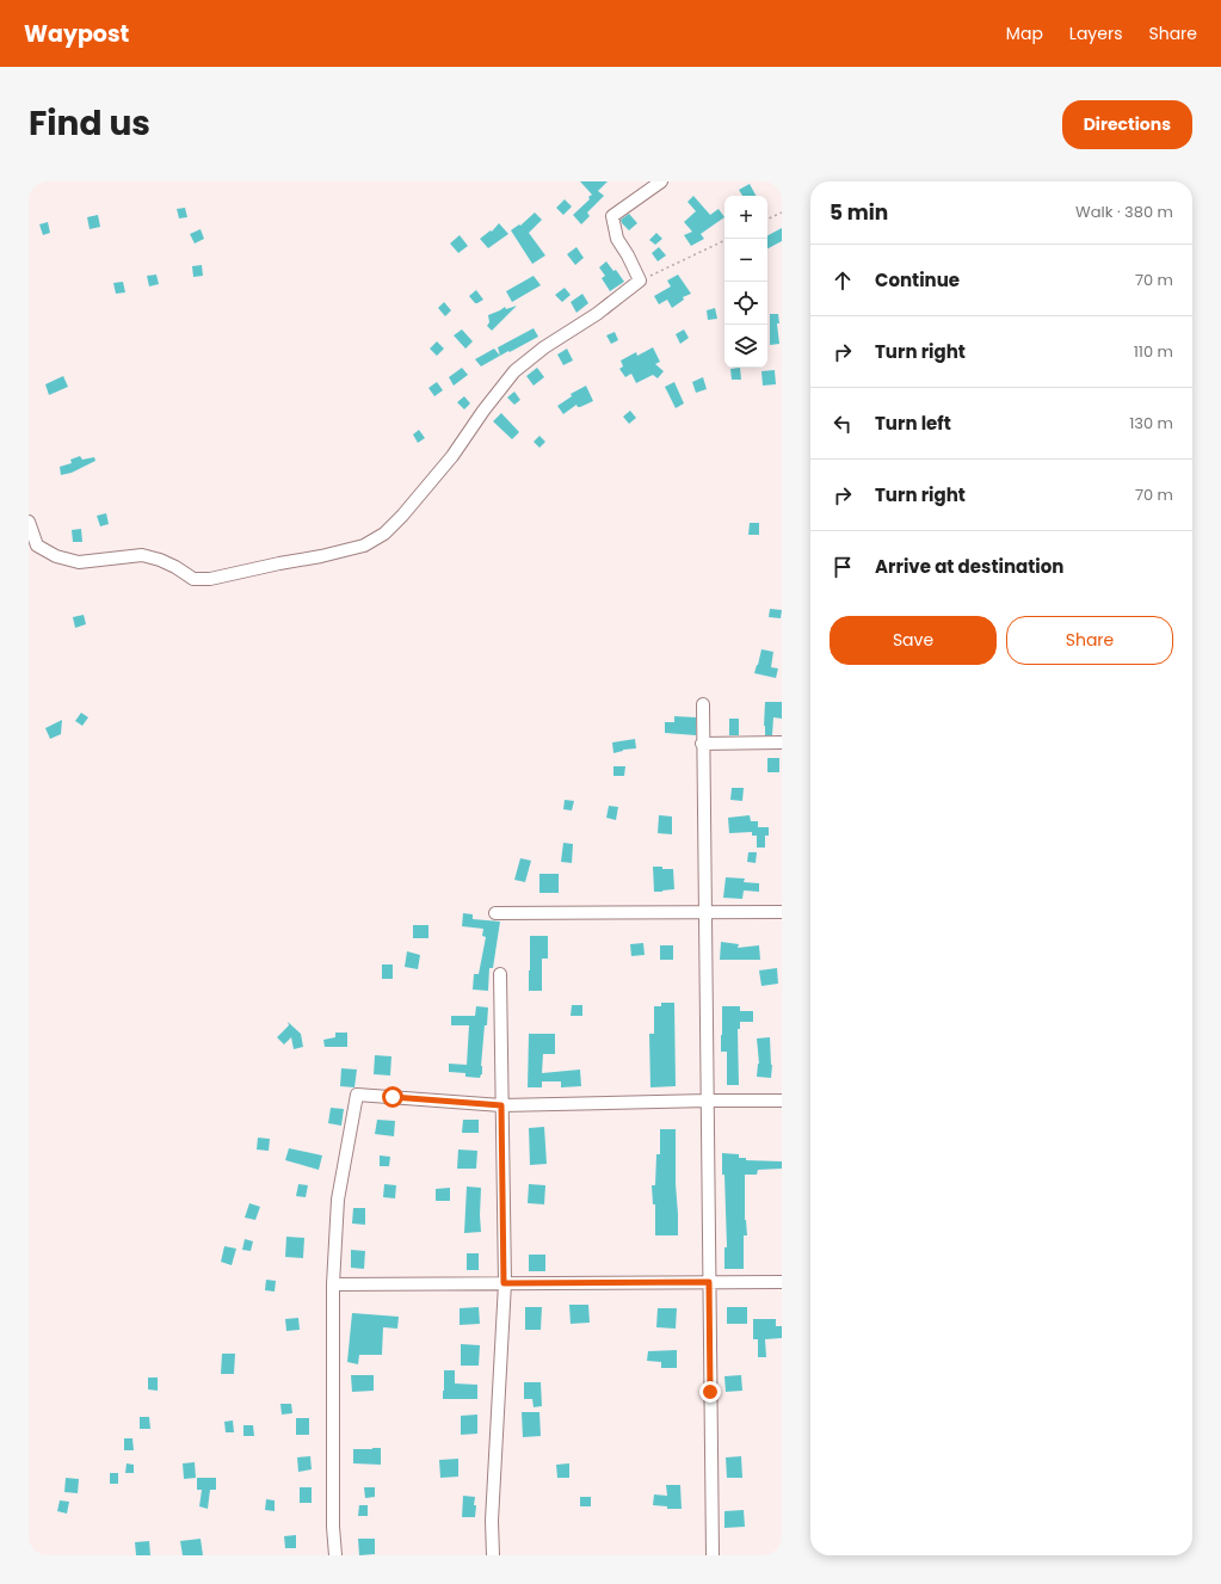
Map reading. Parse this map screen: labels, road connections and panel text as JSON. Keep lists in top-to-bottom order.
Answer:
{
  "page": {
    "header": "Waypost",
    "nav": ["Map", "Layers", "Share"],
    "title": "Find us",
    "buttons": [
      "Directions",
      ["Save", "Share"]
    ],
    "heading": ["5 min", "Walk · 380 m"],
    "map_buttons": ["+", "−"],
    "list": [
      ["Continue", "70 m"],
      ["Turn right", "110 m"],
      ["Turn left", "130 m"],
      ["Turn right", "70 m"],
      "Arrive at destination"
    ]
  }
}
